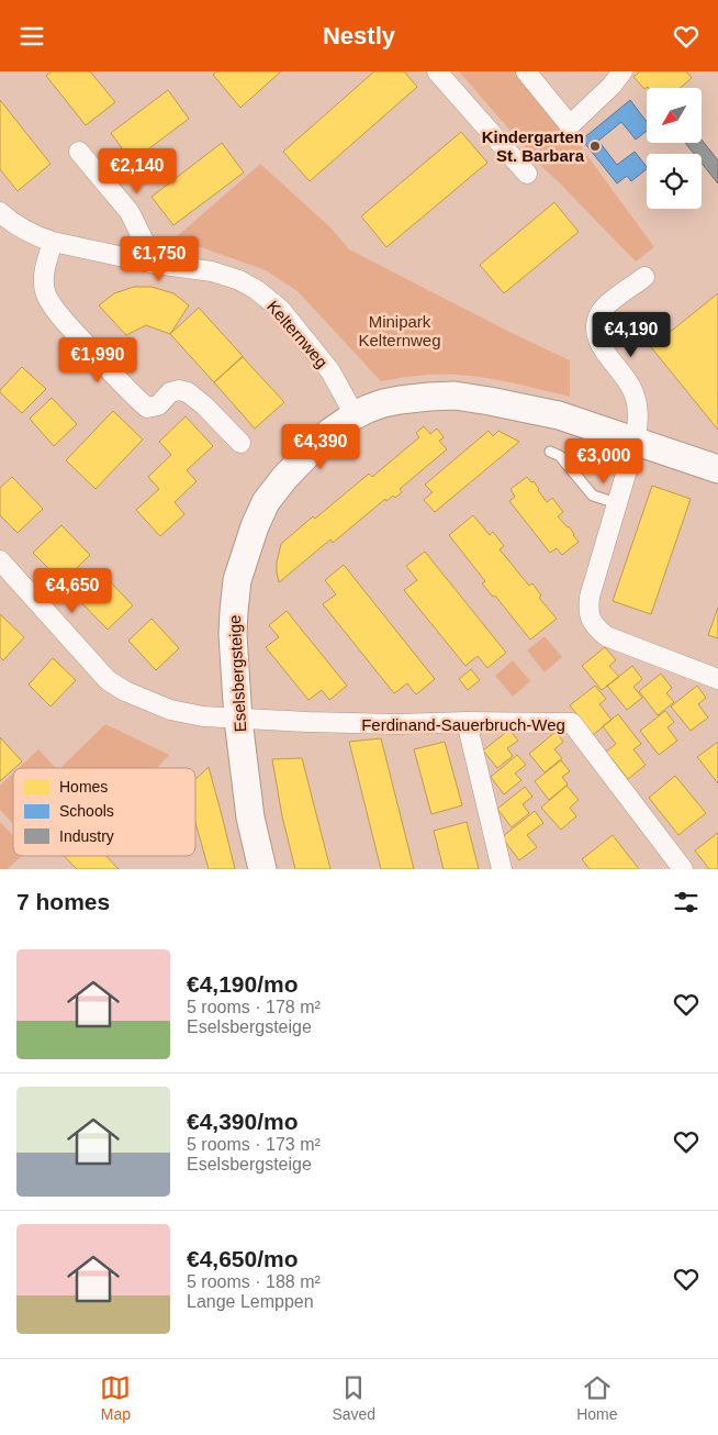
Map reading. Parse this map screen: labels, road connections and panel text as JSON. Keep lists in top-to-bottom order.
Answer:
{
  "streets": {
    "street": ["Kelternweg", "Eselsbergsteige", "Ferdinand-Sauerbruch-Weg"]
  },
  "crossings": [
    ["Kelternweg", "Eselsbergsteige"],
    ["Eselsbergsteige", "Ferdinand-Sauerbruch-Weg"]
  ],
  "parks": ["Minipark Kelternweg"],
  "places": ["Kindergarten St. Barbara"],
  "legend": ["Homes", "Schools", "Industry"],
  "north": "bottom left",
  "page": {
    "header": "Nestly",
    "price": [
      "€2,140",
      "€1,750",
      "€4,190",
      "€1,990",
      "€4,390",
      "€3,000",
      "€4,650"
    ],
    "heading": "7 homes",
    "list": [
      {
        "name": "€4,190/mo",
        "note": "5 rooms · 178 m² · Eselsbergsteige"
      },
      {
        "name": "€4,390/mo",
        "note": "5 rooms · 173 m² · Eselsbergsteige"
      },
      {
        "name": "€4,650/mo",
        "note": "5 rooms · 188 m² · Lange Lemppen"
      }
    ],
    "tabs": ["Map", "Saved", "Home"]
  }
}
